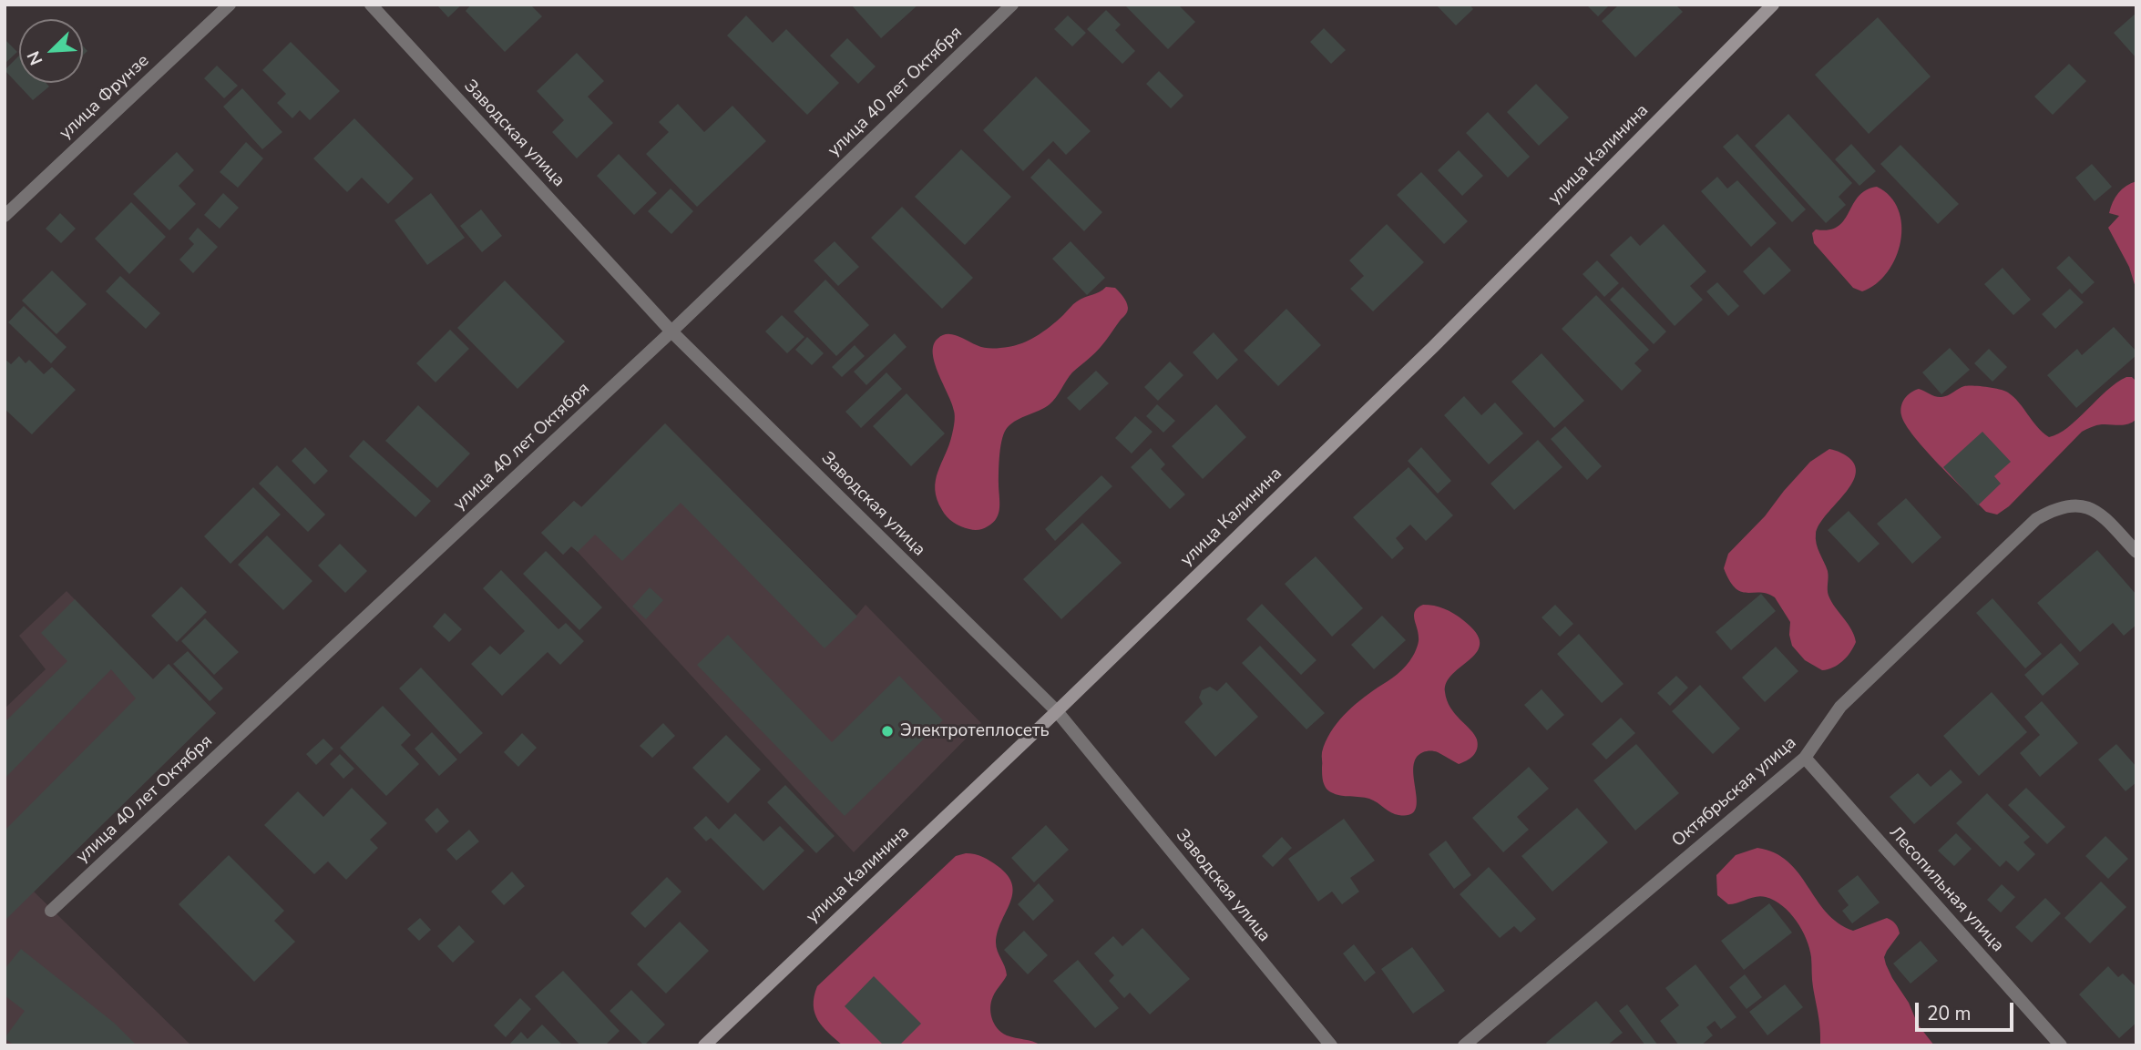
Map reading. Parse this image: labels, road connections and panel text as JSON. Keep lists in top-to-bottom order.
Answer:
{
  "streets": {
    "street": [
      "улица 40 лет Октября",
      "улица Фрунзе",
      "Заводская улица",
      "улица Калинина",
      "Октябрьская улица",
      "Лесопильная улица"
    ]
  },
  "crossings": [
    ["улица 40 лет Октября", "Заводская улица"],
    ["Заводская улица", "улица Калинина"],
    ["Октябрьская улица", "Лесопильная улица"]
  ],
  "places": ["Электротеплосеть"],
  "scale_bar": "20 m",
  "north": "bottom left"
}
